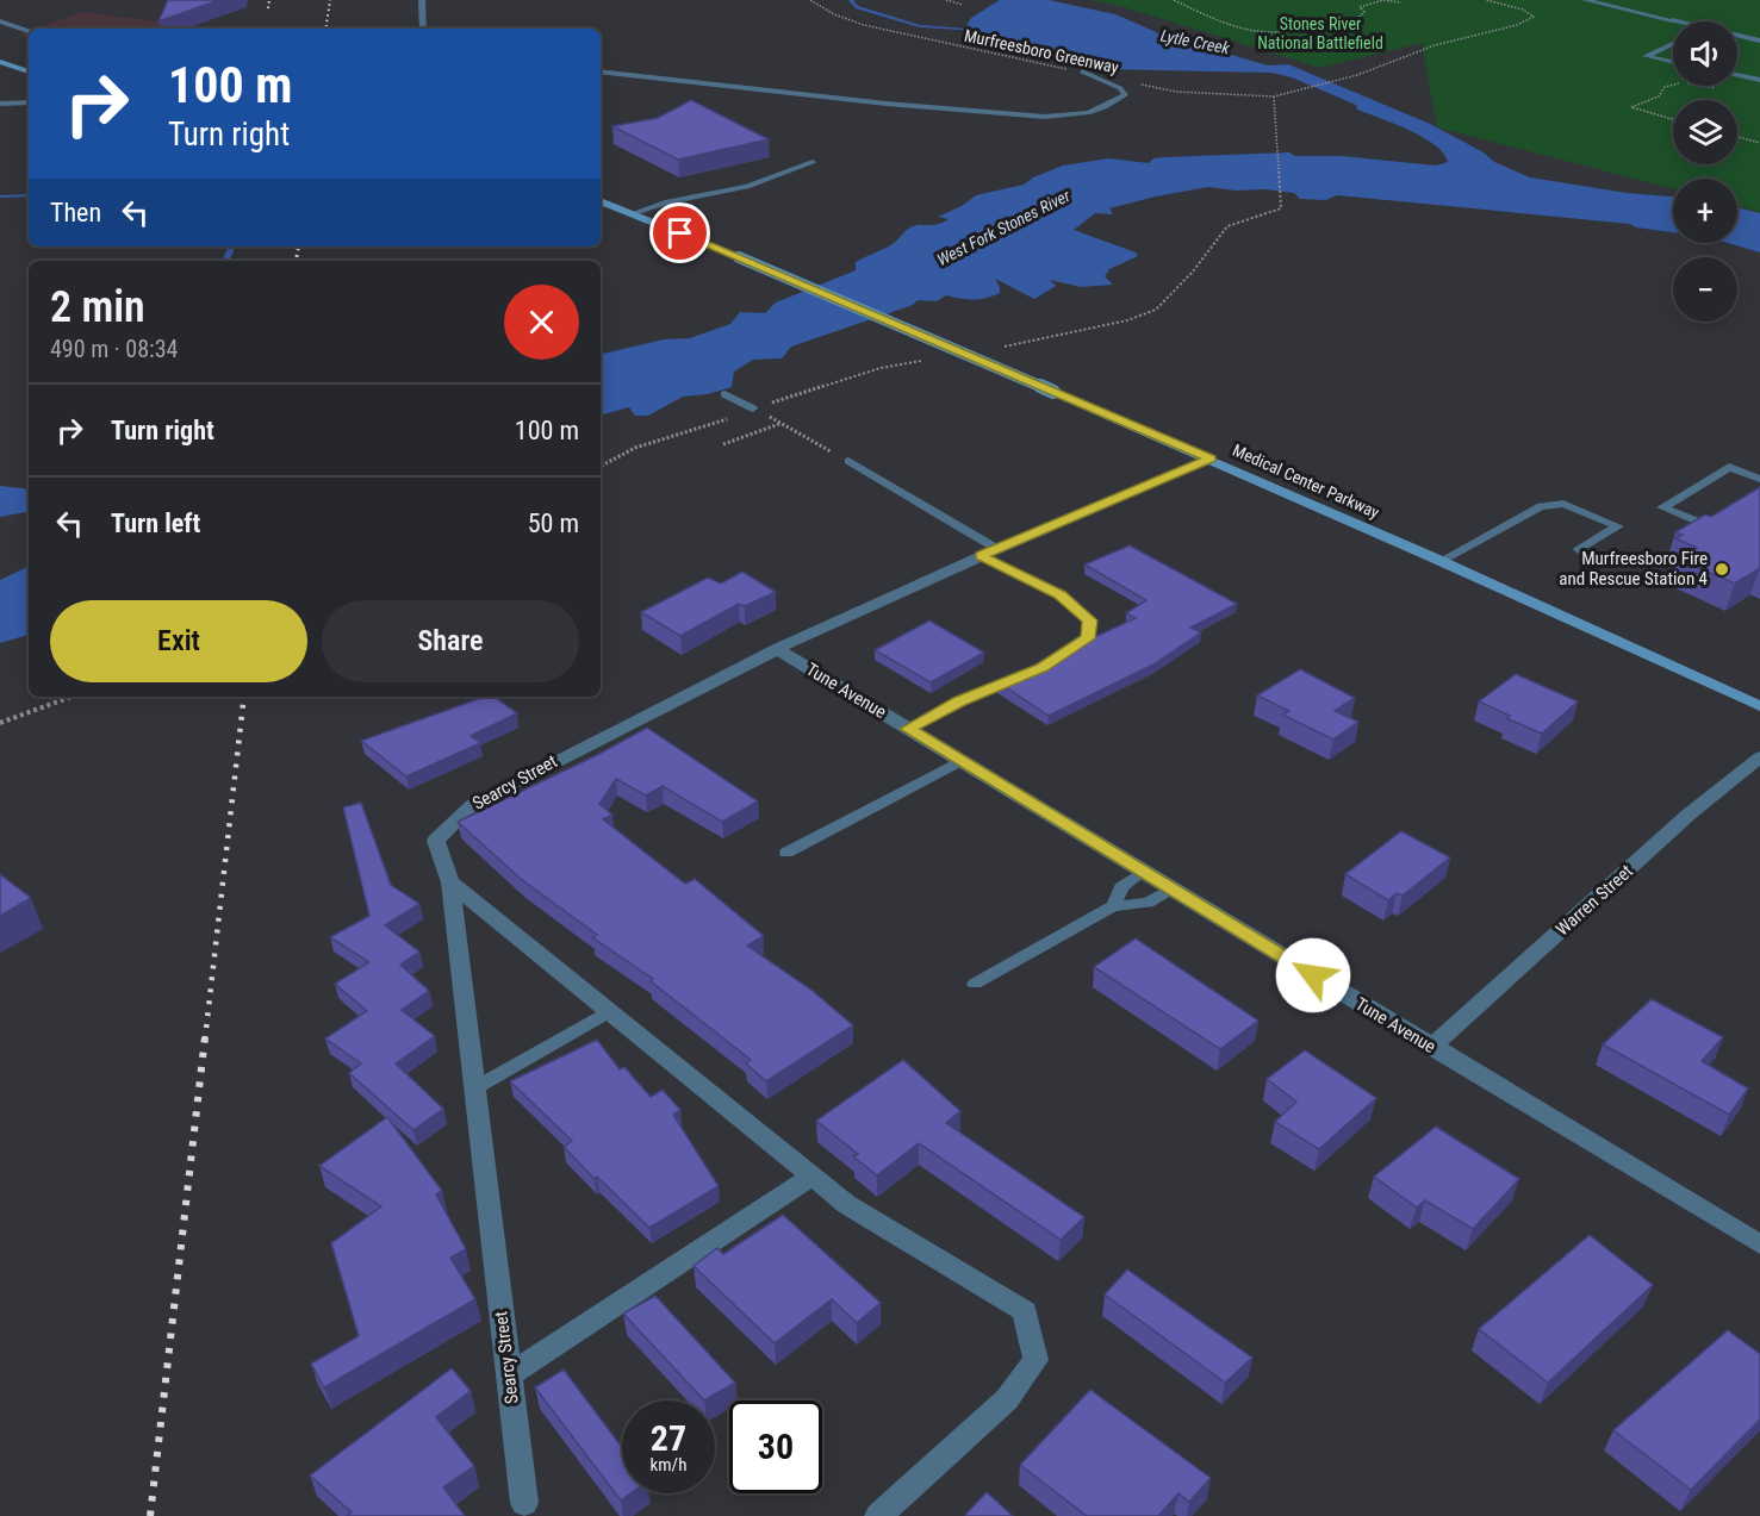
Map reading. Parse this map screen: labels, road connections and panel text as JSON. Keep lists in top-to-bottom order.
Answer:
{
  "streets": {
    "main road": ["Medical Center Parkway"],
    "street": ["Tune Avenue", "Searcy Street", "Warren Street"],
    "path": ["Murfreesboro Greenway"]
  },
  "crossings": [
    ["Medical Center Parkway", "Searcy Street"],
    ["Tune Avenue", "Searcy Street"],
    ["Tune Avenue", "Warren Street"]
  ],
  "water": ["Lytle Creek", "West Fork Stones River"],
  "parks": ["Stones River National Battlefield"],
  "places": ["Murfreesboro Fire and Rescue Station 4"],
  "page": {
    "map_buttons": ["+", "−"],
    "turn": ["100 m", "Turn right"],
    "then": "Then",
    "heading": ["2 min", "490 m · 08:34"],
    "list": [
      {
        "name": "Turn right",
        "value": "100 m"
      },
      {
        "name": "Turn left",
        "value": "50 m"
      }
    ],
    "buttons": ["Exit", "Share"],
    "speed": "27 km/h",
    "limit": "30"
  }
}
